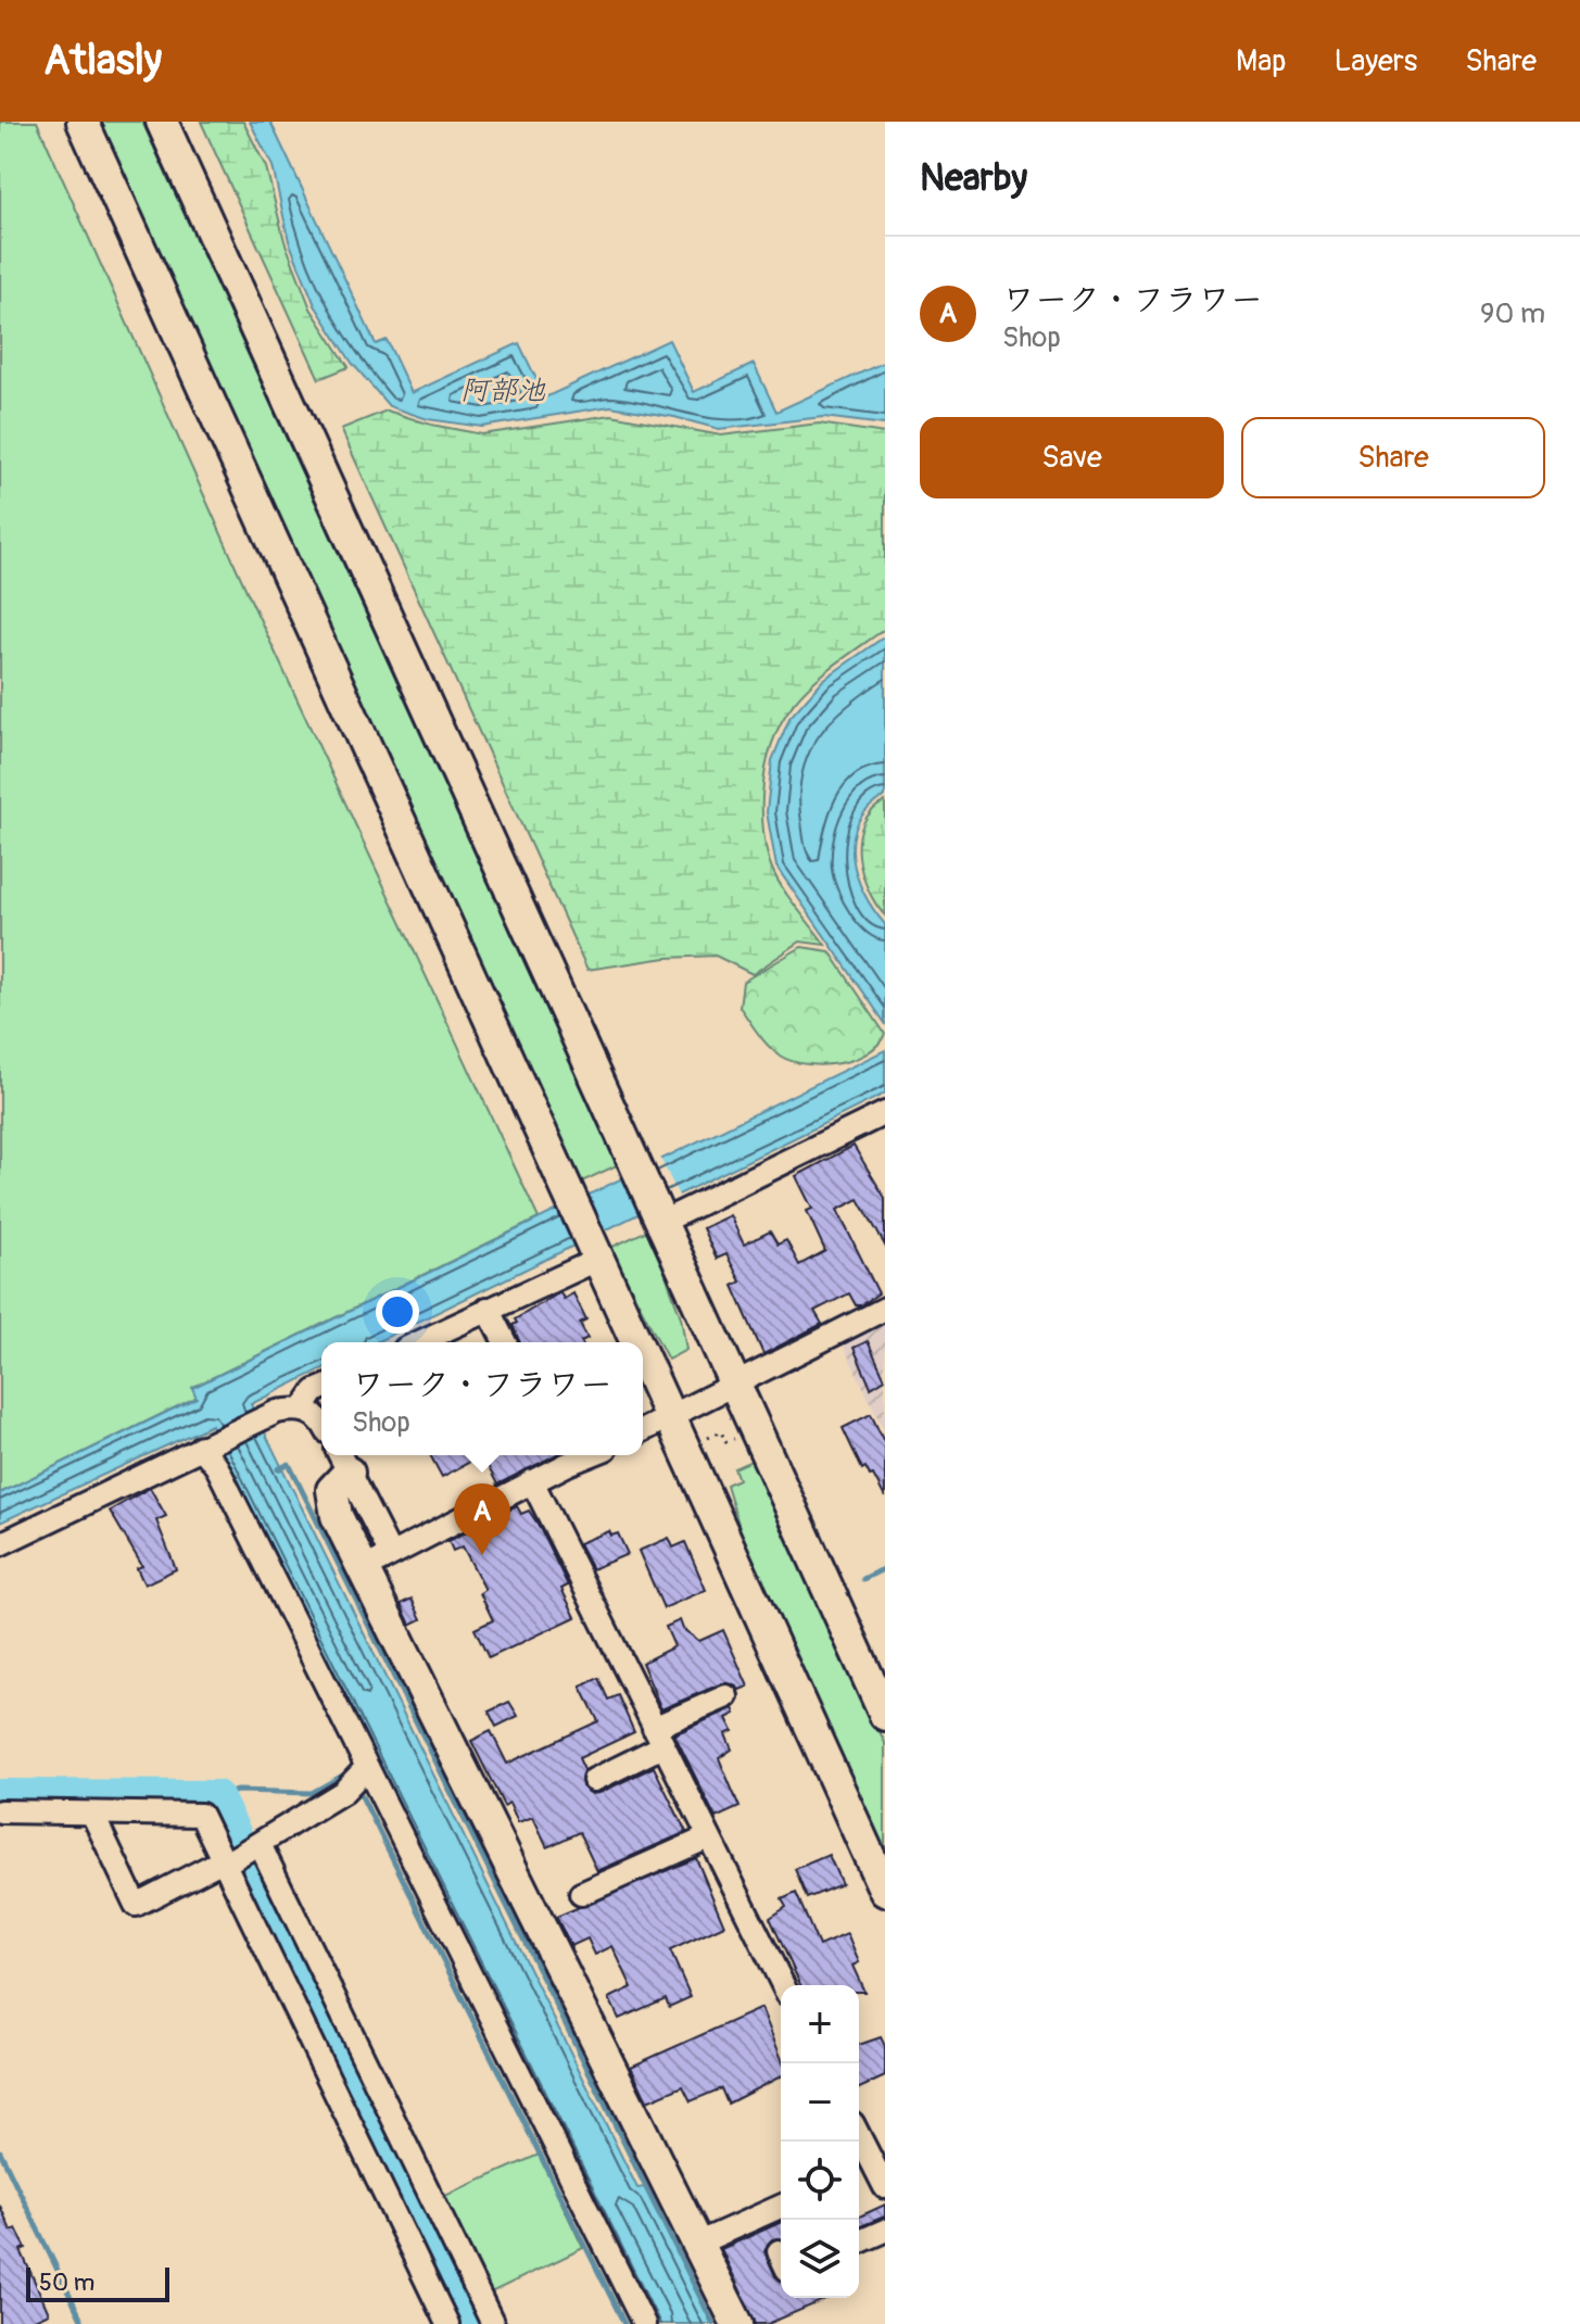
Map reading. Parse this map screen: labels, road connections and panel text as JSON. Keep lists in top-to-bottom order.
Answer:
{
  "water": ["阿部池"],
  "scale_bar": "50 m",
  "page": {
    "header": "Atlasly",
    "nav": ["Map", "Layers", "Share"],
    "heading": "Nearby",
    "list": [
      {
        "mark": "A",
        "name": "ワーク・フラワー",
        "note": "Shop",
        "value": "90 m"
      }
    ],
    "buttons": ["Save", "Share"],
    "popup": ["ワーク・フラワー", "Shop"],
    "pins": "A",
    "map_buttons": ["+", "−"],
    "scale": "50 m"
  }
}
